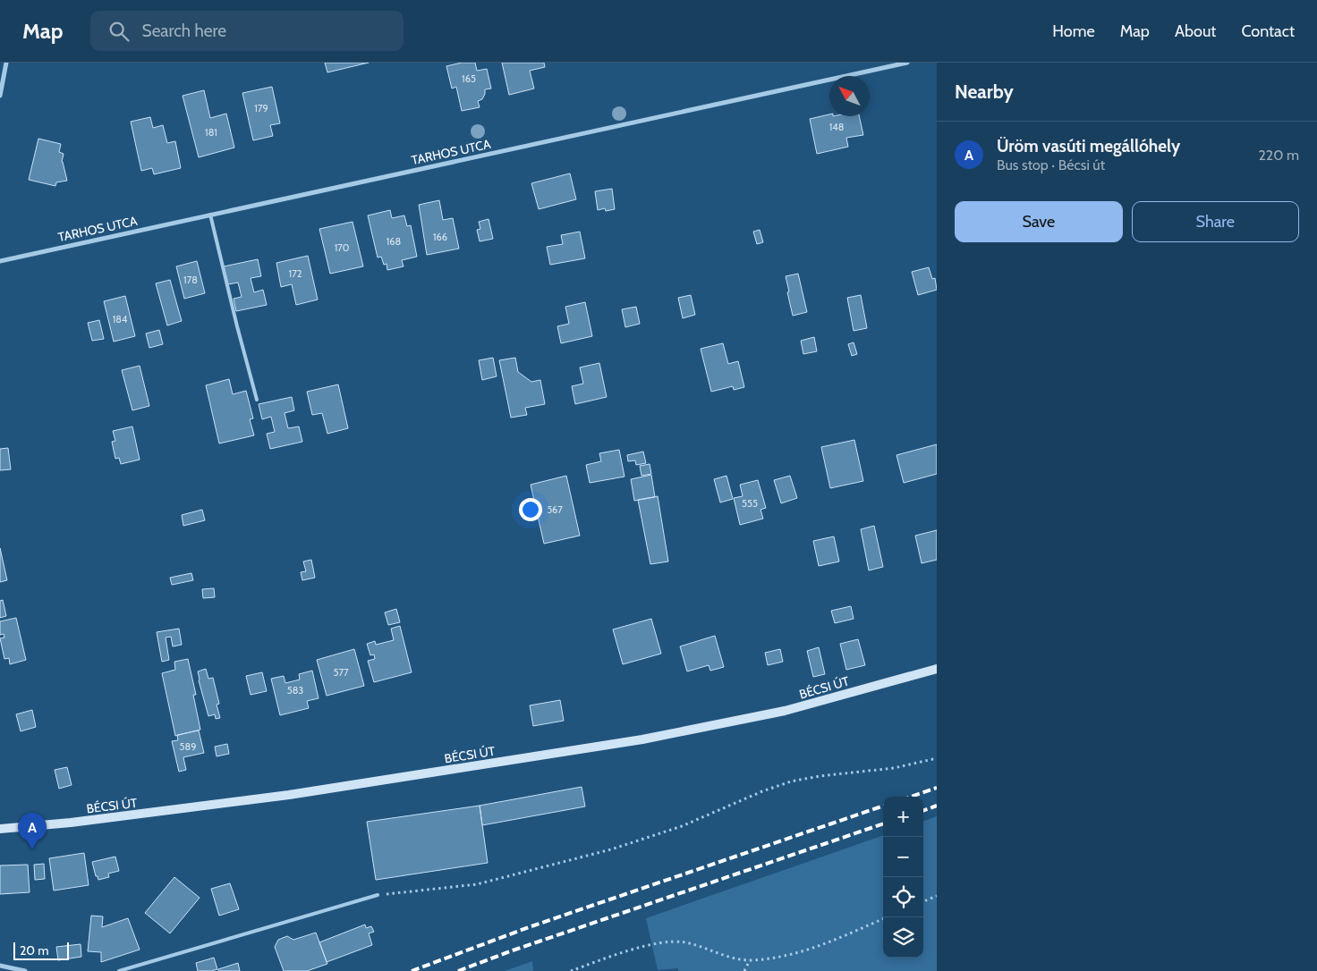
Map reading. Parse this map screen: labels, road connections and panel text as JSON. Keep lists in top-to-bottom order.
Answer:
{
  "streets": {
    "street": ["TARHOS UTCA", "BÉCSI ÚT"]
  },
  "house_numbers": [
    "165",
    "179",
    "148",
    "181",
    "166",
    "168",
    "170",
    "172",
    "178",
    "184",
    "555",
    "567",
    "577",
    "583",
    "589"
  ],
  "scale_bar": "20 m",
  "north": "top left",
  "page": {
    "header": "Map",
    "search": "Search here",
    "nav": [
      "Home",
      "Map",
      "About",
      "Contact"
    ],
    "heading": "Nearby",
    "list": [
      {
        "mark": "A",
        "name": "Üröm vasúti megállóhely",
        "note": "Bus stop · Bécsi út",
        "value": "220 m"
      }
    ],
    "buttons": ["Save", "Share"],
    "map_buttons": ["+", "−"],
    "pins": "A",
    "scale": "20 m"
  }
}
